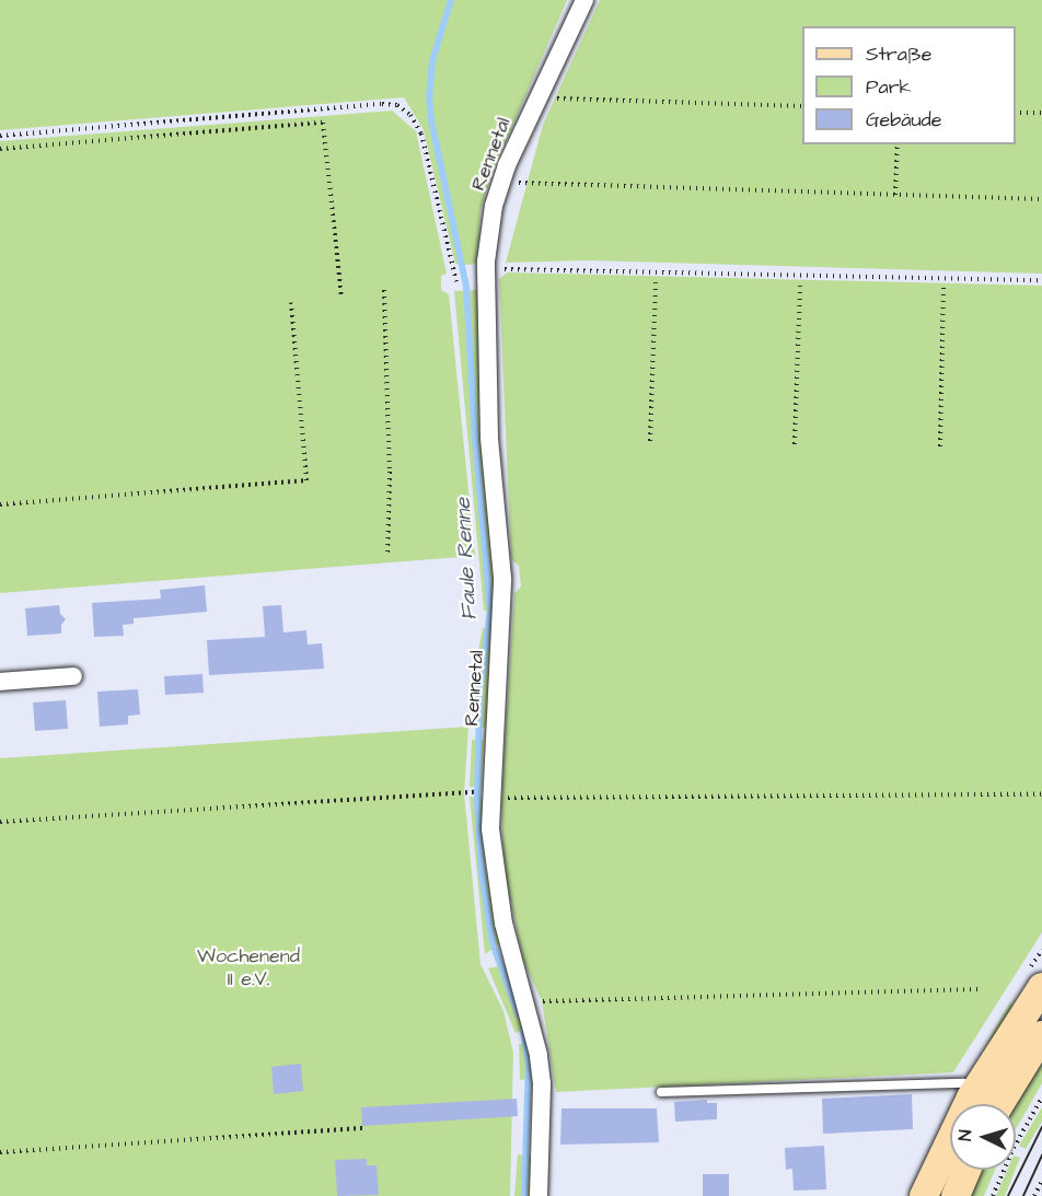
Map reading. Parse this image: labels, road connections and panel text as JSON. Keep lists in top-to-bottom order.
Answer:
{
  "streets": {
    "street": ["Rennetal"]
  },
  "water": ["Faule Renne"],
  "parks": ["Wochenend II e.V."],
  "legend": ["Straße", "Park", "Gebäude"],
  "north": "left"
}
